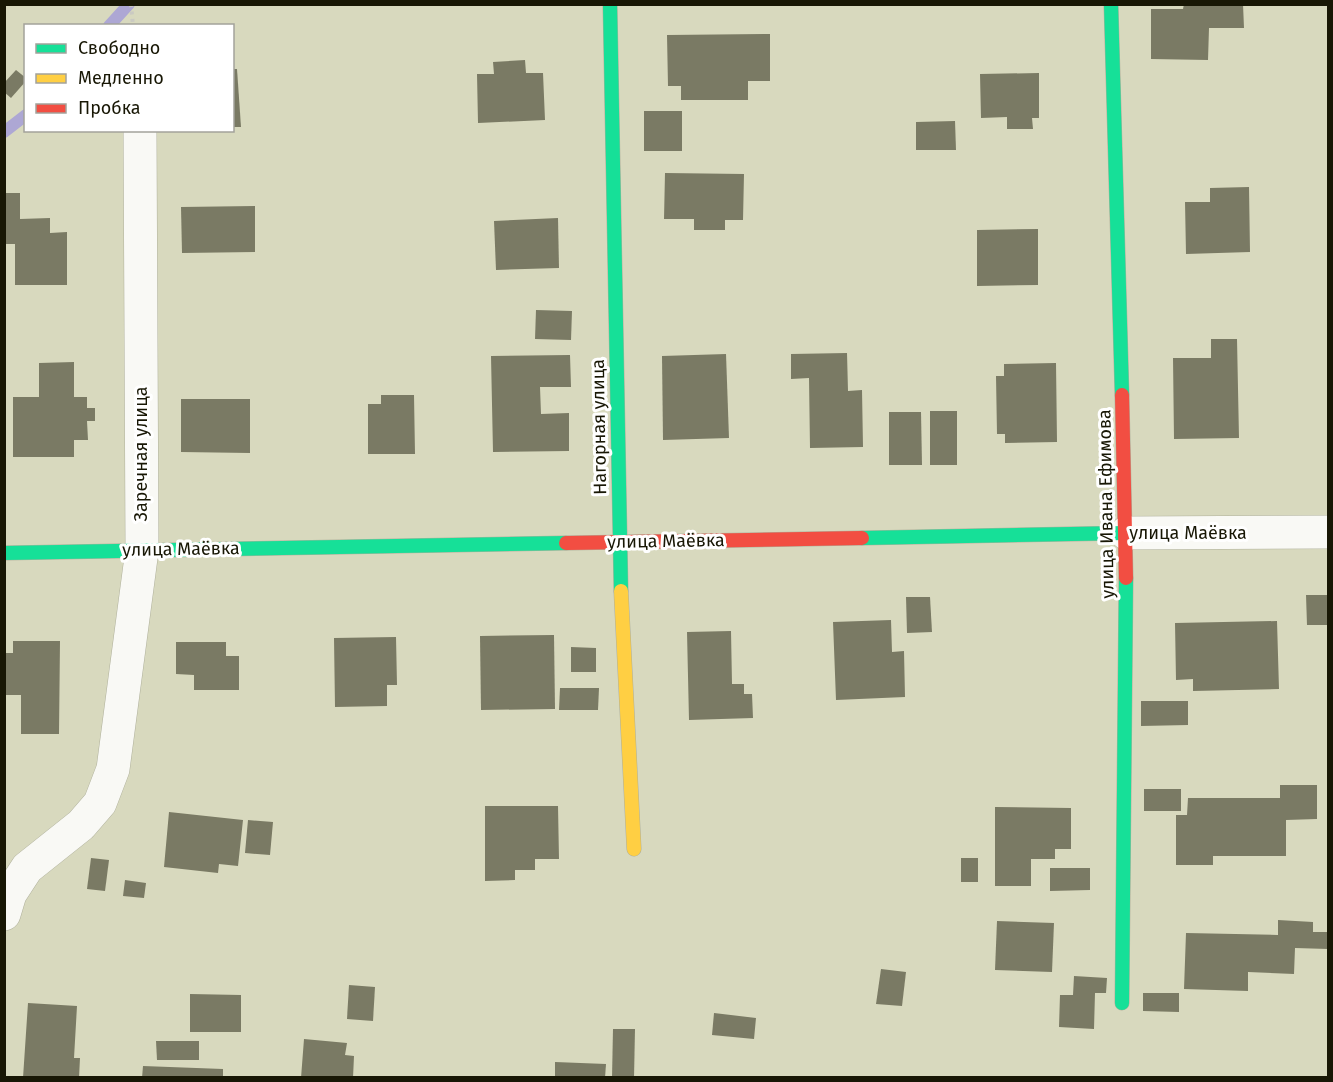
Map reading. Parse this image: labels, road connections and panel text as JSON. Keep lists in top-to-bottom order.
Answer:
{
  "streets": {
    "street": [
      "Нагорная улица",
      "Заречная улица",
      "улица Ивана Ефимова",
      "улица Маёвка"
    ]
  },
  "crossings": [
    ["Нагорная улица", "улица Маёвка"],
    ["Заречная улица", "улица Маёвка"],
    ["улица Ивана Ефимова", "улица Маёвка"]
  ],
  "legend": ["Свободно", "Медленно", "Пробка"]
}
